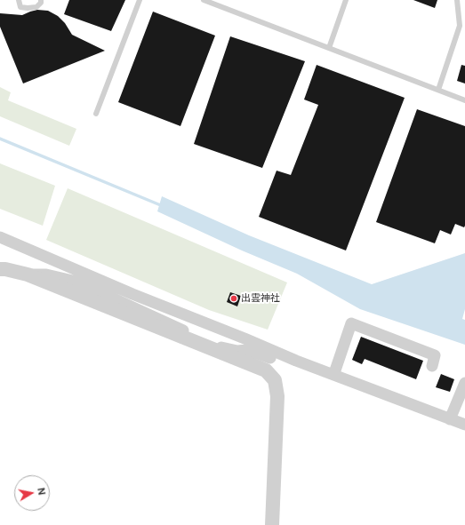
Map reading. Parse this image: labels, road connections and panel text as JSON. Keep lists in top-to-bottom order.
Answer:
{
  "places": ["出雲神社"],
  "north": "right"
}
